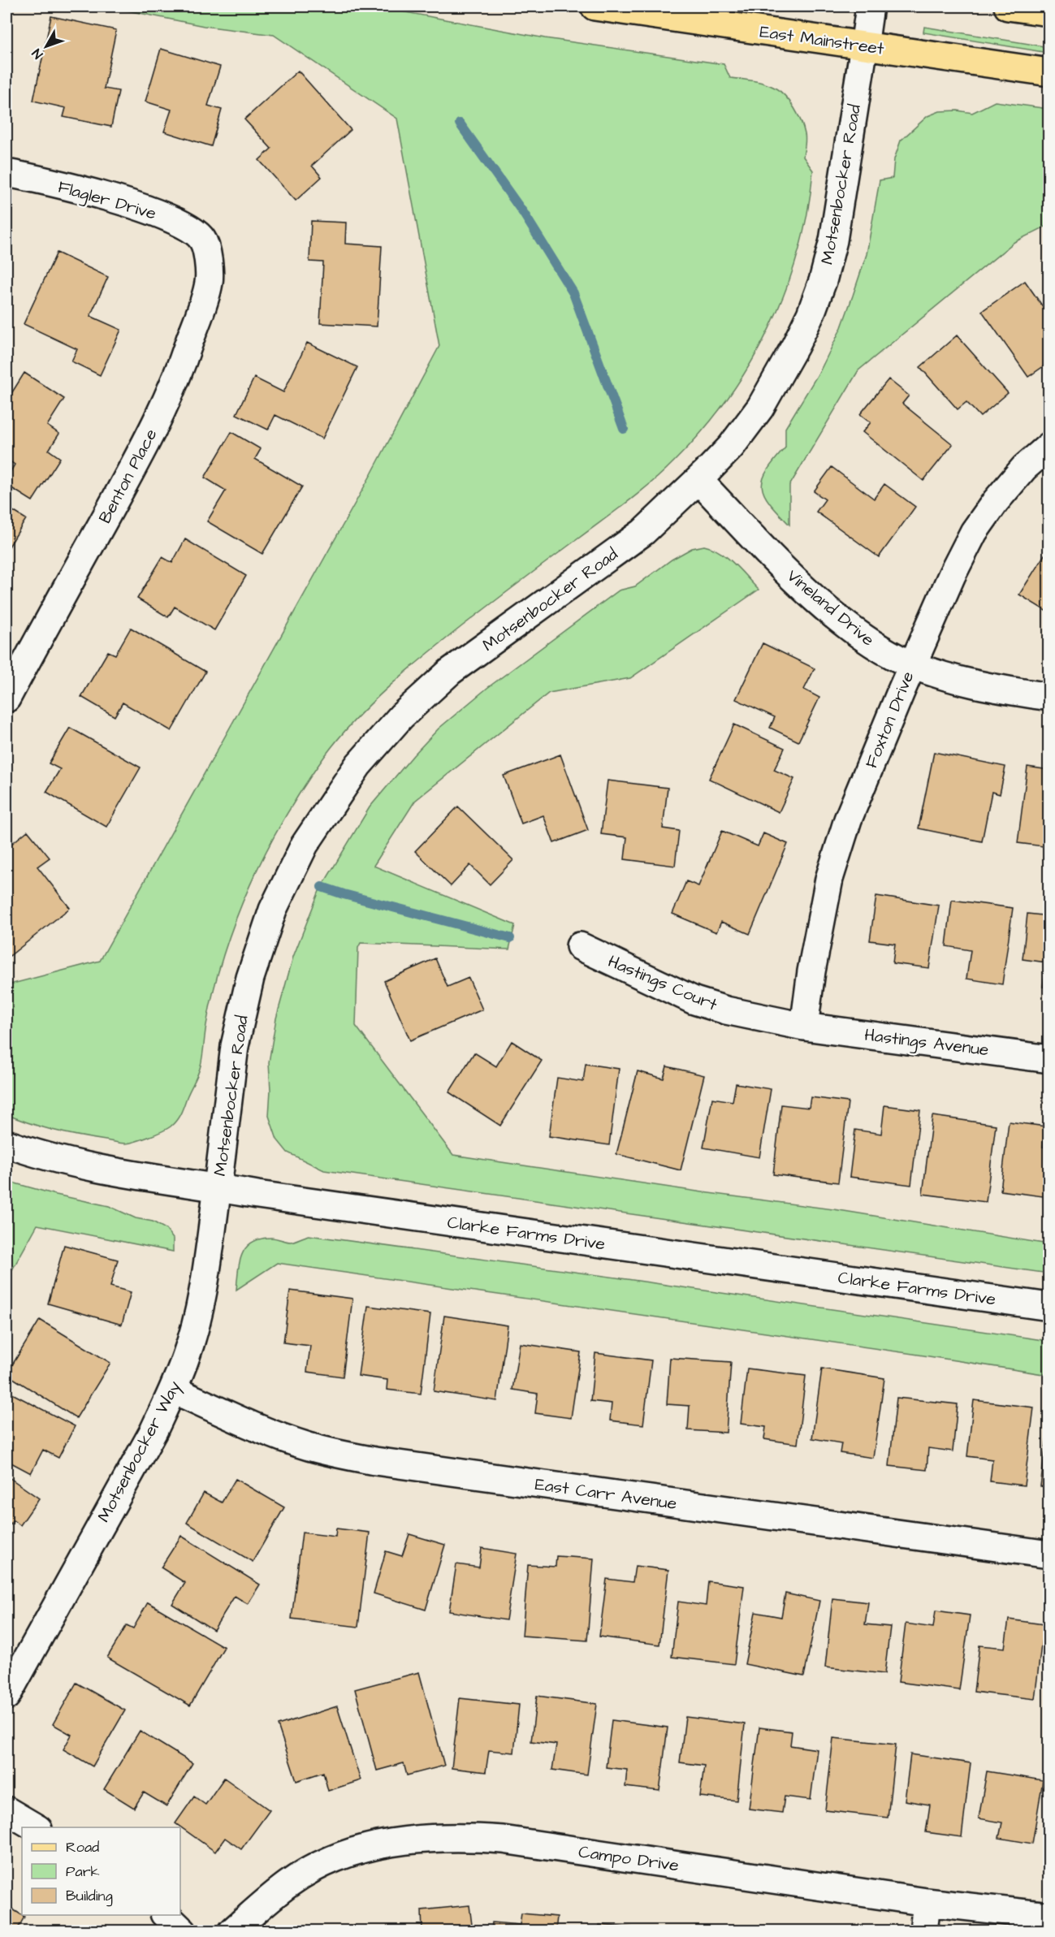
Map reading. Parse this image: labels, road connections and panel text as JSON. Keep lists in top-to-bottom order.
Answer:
{
  "streets": {
    "main road": ["East Mainstreet"],
    "street": [
      "Motsenbocker Road",
      "Flagler Drive",
      "Benton Place",
      "Vineland Drive",
      "Foxton Drive",
      "Hastings Court",
      "Hastings Avenue",
      "Clarke Farms Drive",
      "Motsenbocker Way",
      "East Carr Avenue",
      "Campo Drive"
    ]
  },
  "crossings": [
    ["East Mainstreet", "Motsenbocker Road"],
    ["Motsenbocker Road", "Vineland Drive"],
    ["Motsenbocker Road", "Clarke Farms Drive"],
    ["Motsenbocker Road", "Motsenbocker Way"],
    ["Flagler Drive", "Benton Place"],
    ["Vineland Drive", "Foxton Drive"],
    ["Foxton Drive", "Hastings Court"],
    ["Foxton Drive", "Hastings Avenue"],
    ["Hastings Court", "Hastings Avenue"],
    ["Clarke Farms Drive", "Motsenbocker Way"],
    ["Motsenbocker Way", "East Carr Avenue"]
  ],
  "legend": ["Road", "Park", "Building"],
  "north": "bottom left"
}
